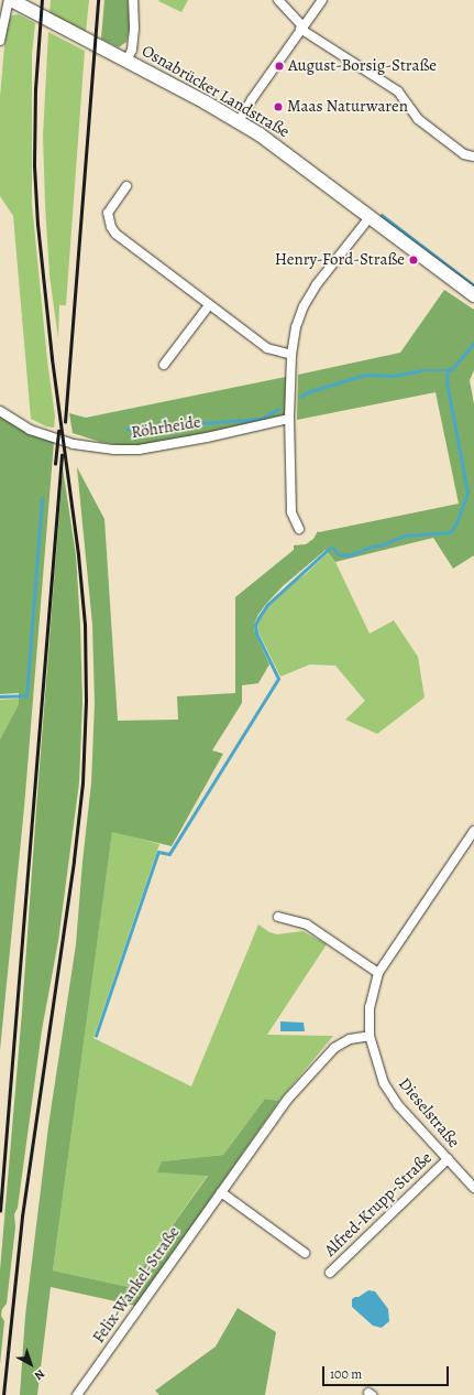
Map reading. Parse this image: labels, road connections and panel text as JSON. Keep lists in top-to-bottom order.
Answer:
{
  "streets": {
    "street": [
      "Osnabrücker Landstraße",
      "Röhrheide",
      "Dieselstraße",
      "Alfred-Krupp-Straße",
      "Felix-Wankel-Straße"
    ]
  },
  "crossings": [
    ["Dieselstraße", "Alfred-Krupp-Straße"],
    ["Dieselstraße", "Felix-Wankel-Straße"]
  ],
  "places": ["August-Borsig-Straße", "Maas Naturwaren", "Henry-Ford-Straße"],
  "scale_bar": "100 m",
  "north": "bottom right"
}
